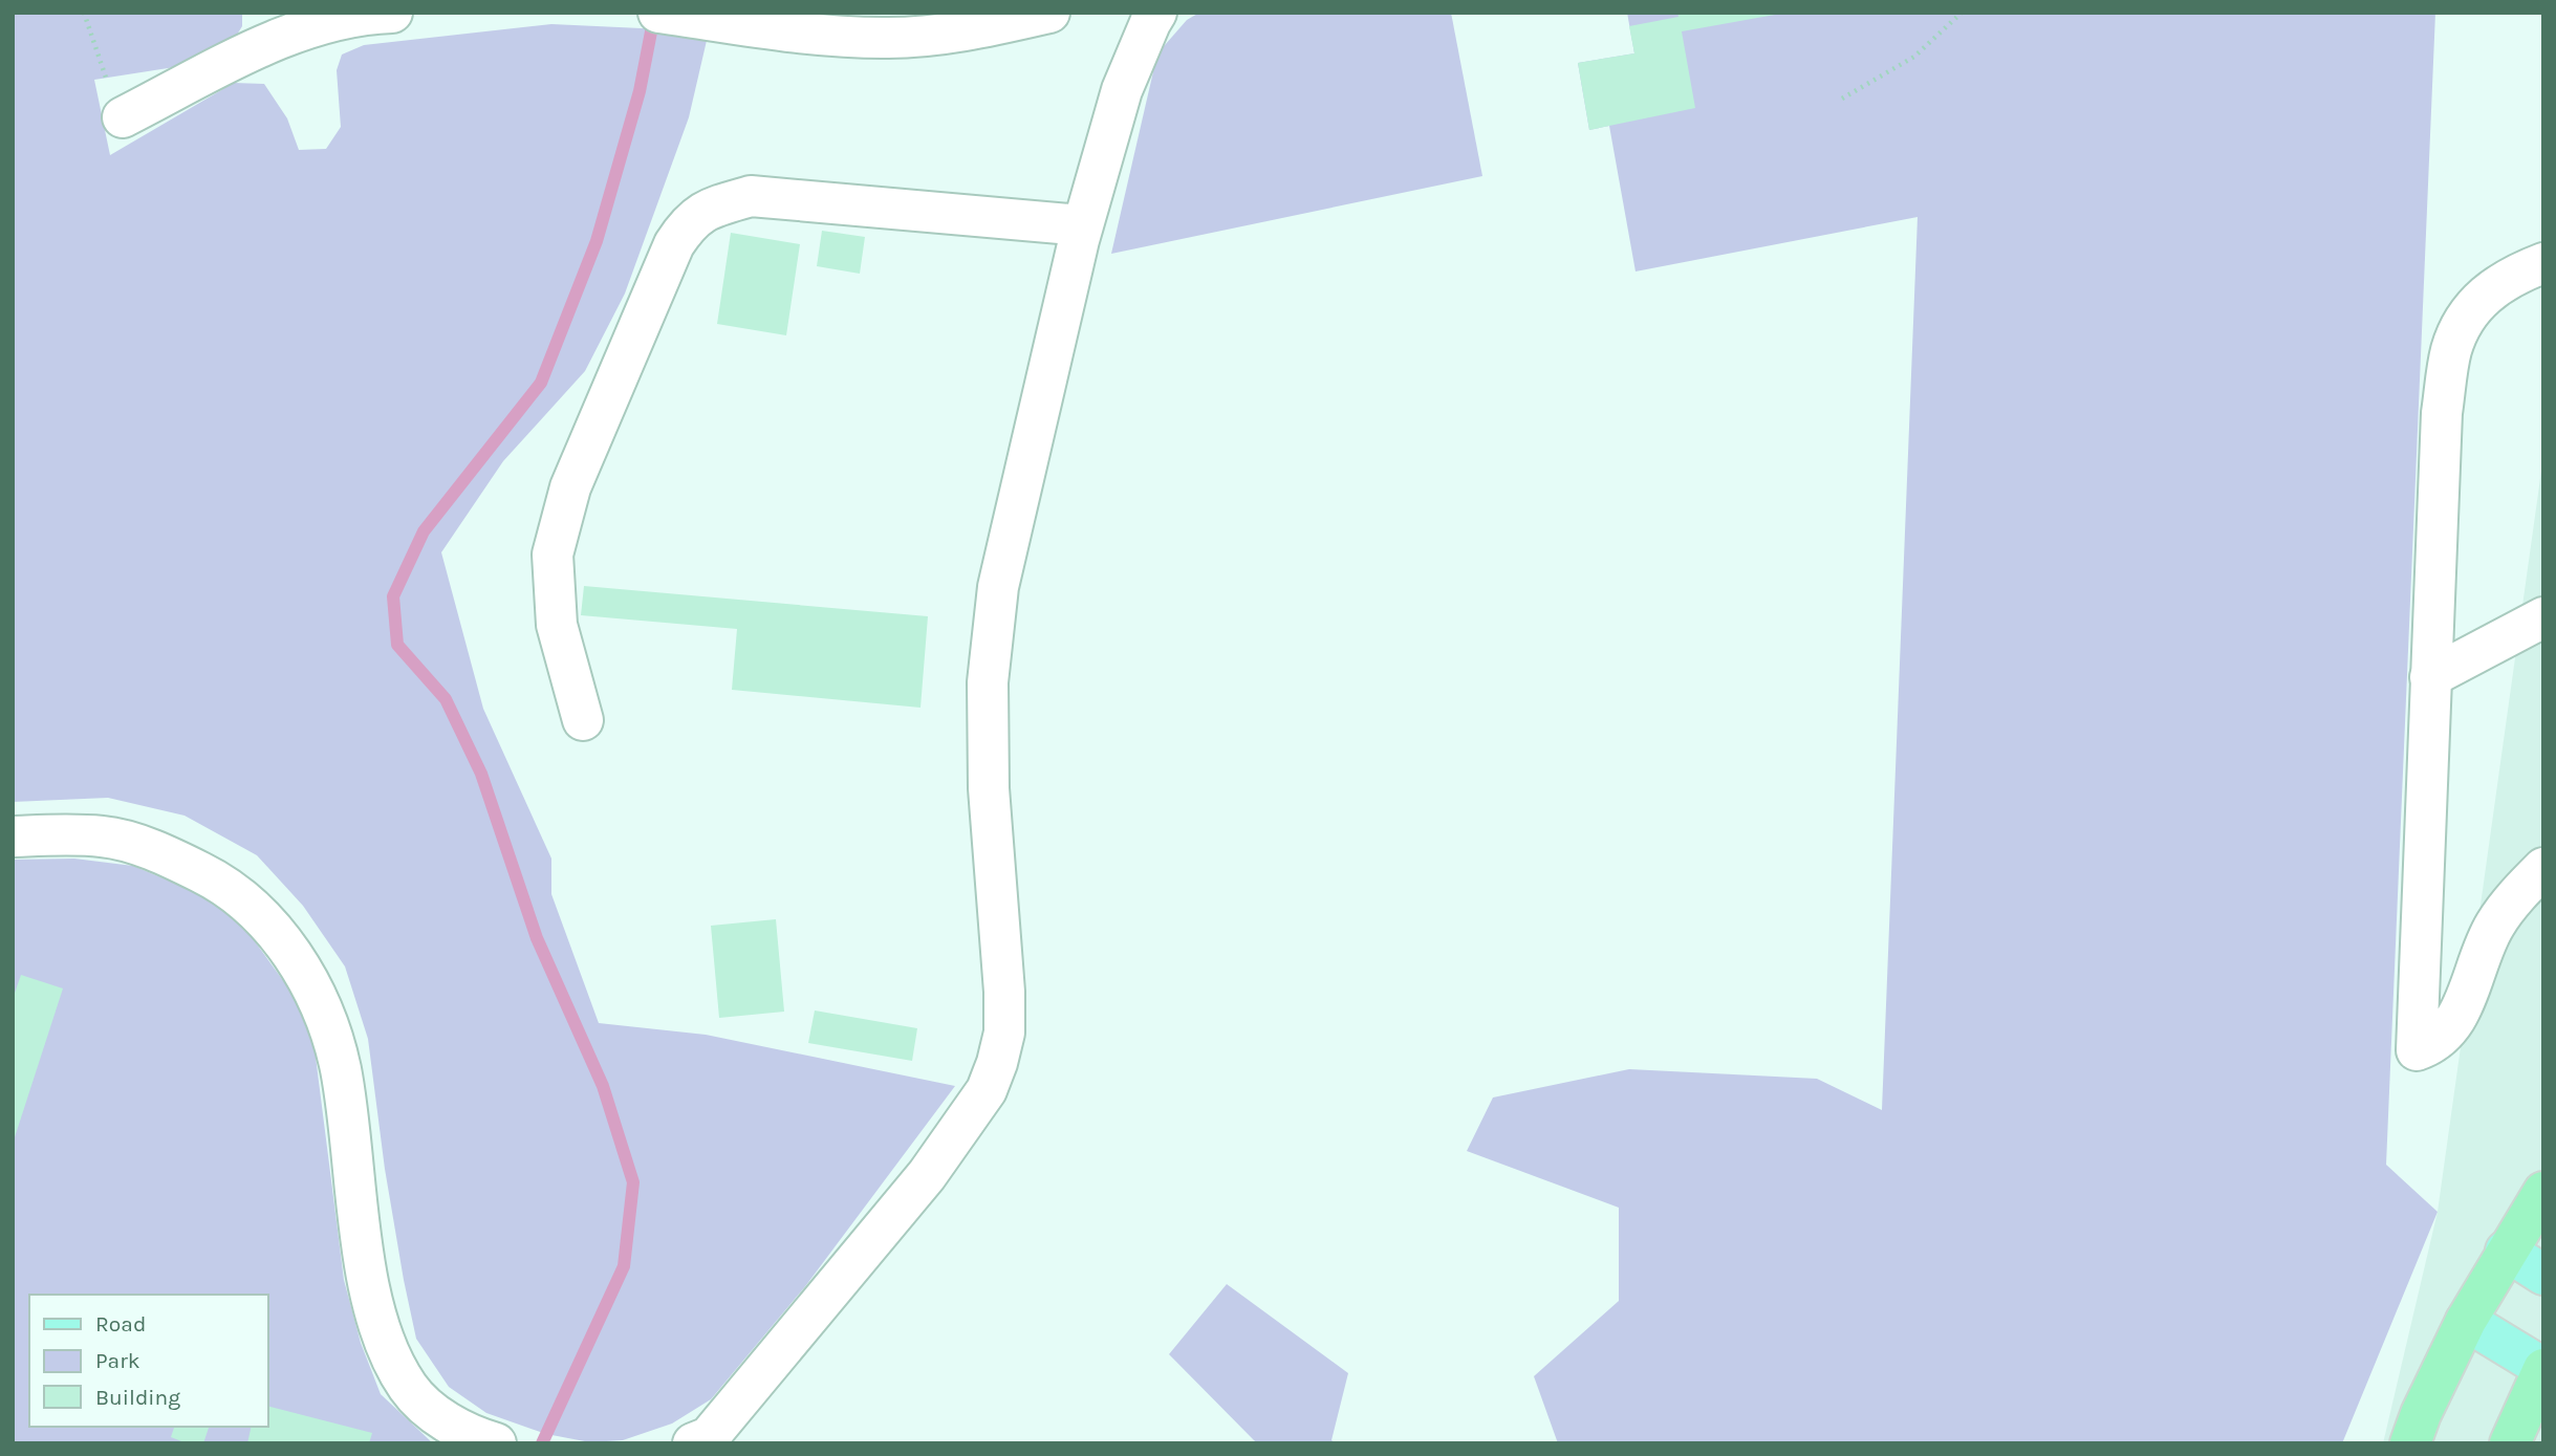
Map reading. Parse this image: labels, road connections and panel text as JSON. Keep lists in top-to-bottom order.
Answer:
{
  "legend": ["Road", "Park", "Building"]
}
